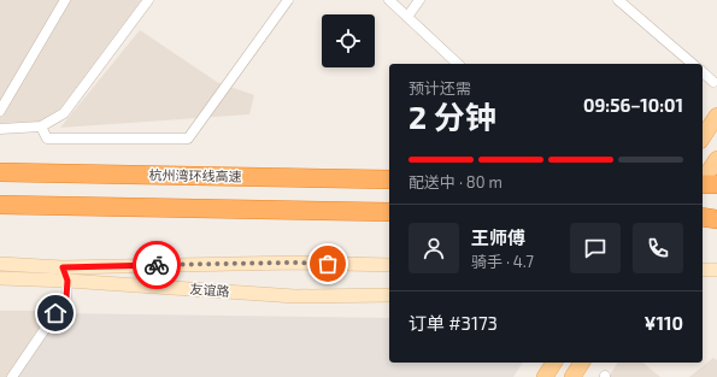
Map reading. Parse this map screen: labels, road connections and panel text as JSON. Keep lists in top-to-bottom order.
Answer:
{
  "streets": {
    "highway": ["杭州湾环线高速"],
    "main road": ["友谊路"]
  },
  "page": {
    "heading": ["2 分钟", "预计还需", "09:56–10:01"],
    "panel": [
      "王师傅",
      "骑手 · 4.7",
      "订单 #3173",
      "¥110"
    ],
    "bar": "配送中 · 80 m"
  }
}
